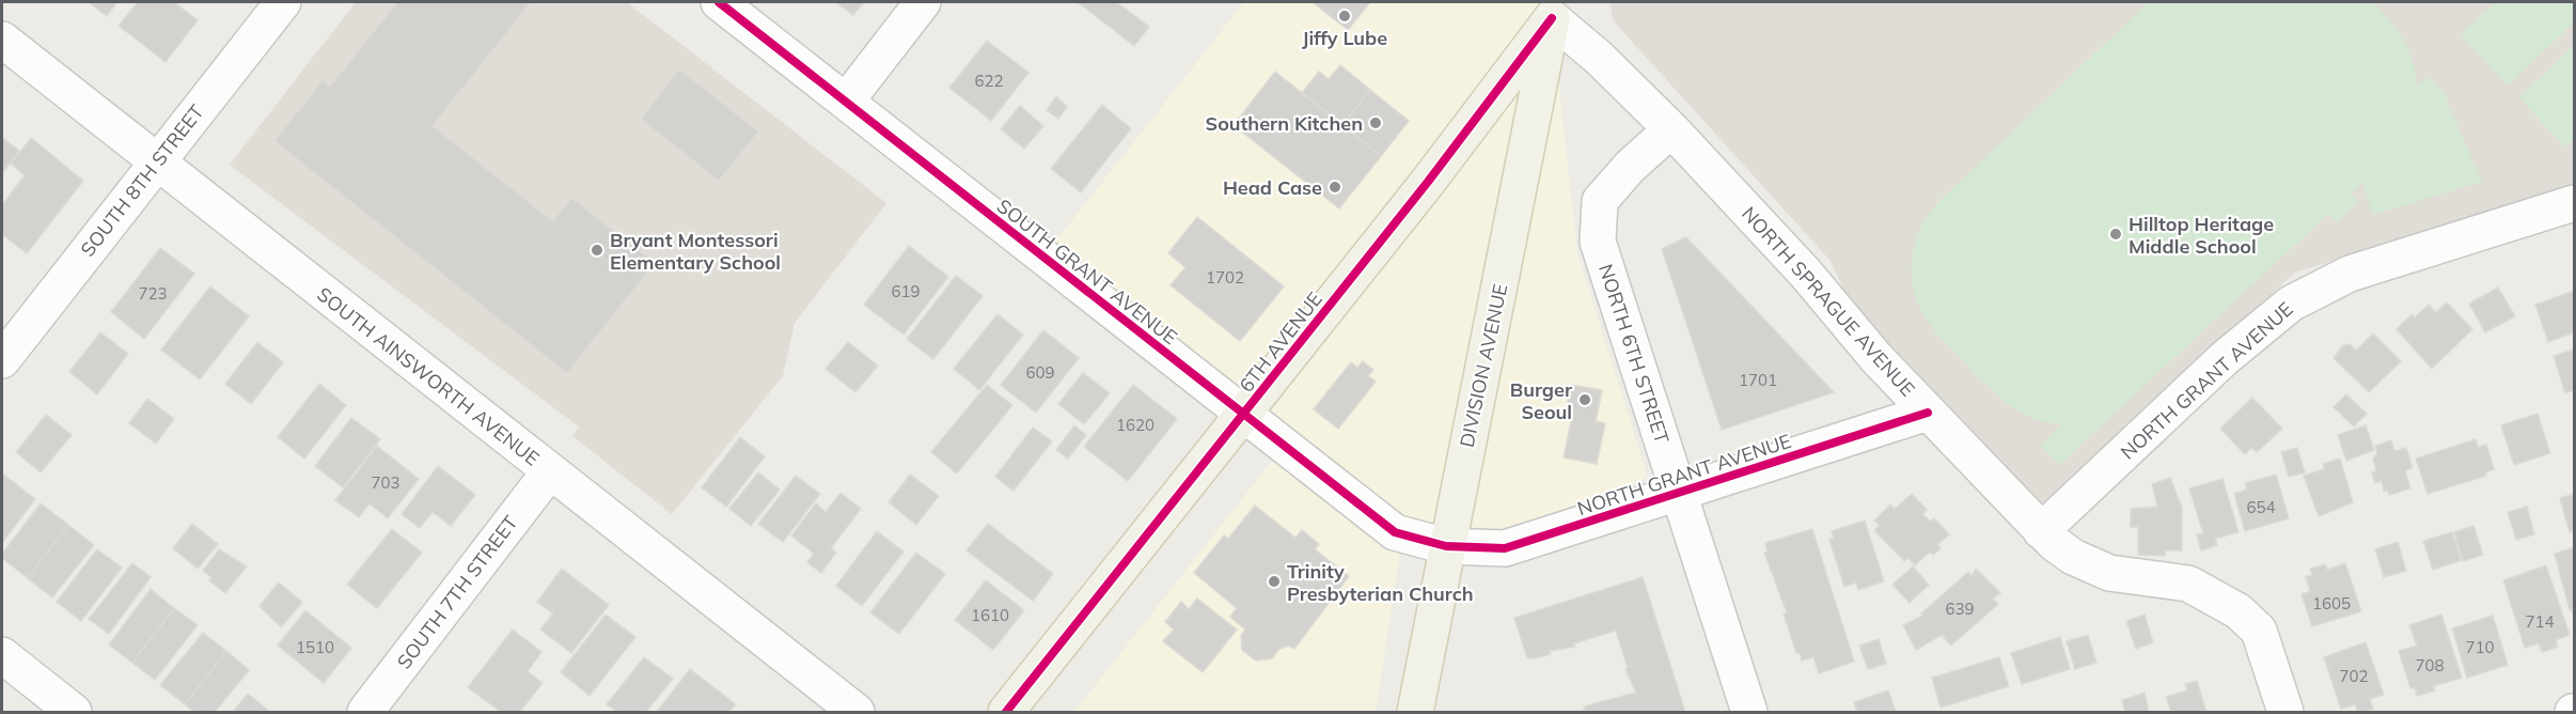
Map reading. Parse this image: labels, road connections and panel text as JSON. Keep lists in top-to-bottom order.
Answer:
{
  "streets": {
    "main road": ["6TH AVENUE", "DIVISION AVENUE"],
    "street": [
      "SOUTH 8TH STREET",
      "SOUTH GRANT AVENUE",
      "NORTH SPRAGUE AVENUE",
      "NORTH 6TH STREET",
      "SOUTH AINSWORTH AVENUE",
      "NORTH GRANT AVENUE",
      "SOUTH 7TH STREET"
    ]
  },
  "crossings": [
    ["SOUTH 8TH STREET", "SOUTH AINSWORTH AVENUE"],
    ["SOUTH GRANT AVENUE", "6TH AVENUE"],
    ["SOUTH GRANT AVENUE", "DIVISION AVENUE"],
    ["SOUTH GRANT AVENUE", "NORTH GRANT AVENUE"],
    ["NORTH SPRAGUE AVENUE", "6TH AVENUE"],
    ["NORTH SPRAGUE AVENUE", "NORTH 6TH STREET"],
    ["NORTH SPRAGUE AVENUE", "DIVISION AVENUE"],
    ["NORTH SPRAGUE AVENUE", "NORTH GRANT AVENUE"],
    ["6TH AVENUE", "DIVISION AVENUE"],
    ["NORTH 6TH STREET", "NORTH GRANT AVENUE"],
    ["DIVISION AVENUE", "NORTH GRANT AVENUE"],
    ["SOUTH AINSWORTH AVENUE", "SOUTH 7TH STREET"]
  ],
  "places": [
    "Jiffy Lube",
    "Southern Kitchen",
    "Head Case",
    "Hilltop Heritage Middle School",
    "Bryant Montessori Elementary School",
    "Burger Seoul",
    "Trinity Presbyterian Church"
  ],
  "house_numbers": [
    "622",
    "1702",
    "619",
    "723",
    "609",
    "1701",
    "1620",
    "703",
    "654",
    "1605",
    "639",
    "1610",
    "714",
    "1510",
    "710",
    "708",
    "702"
  ]
}
